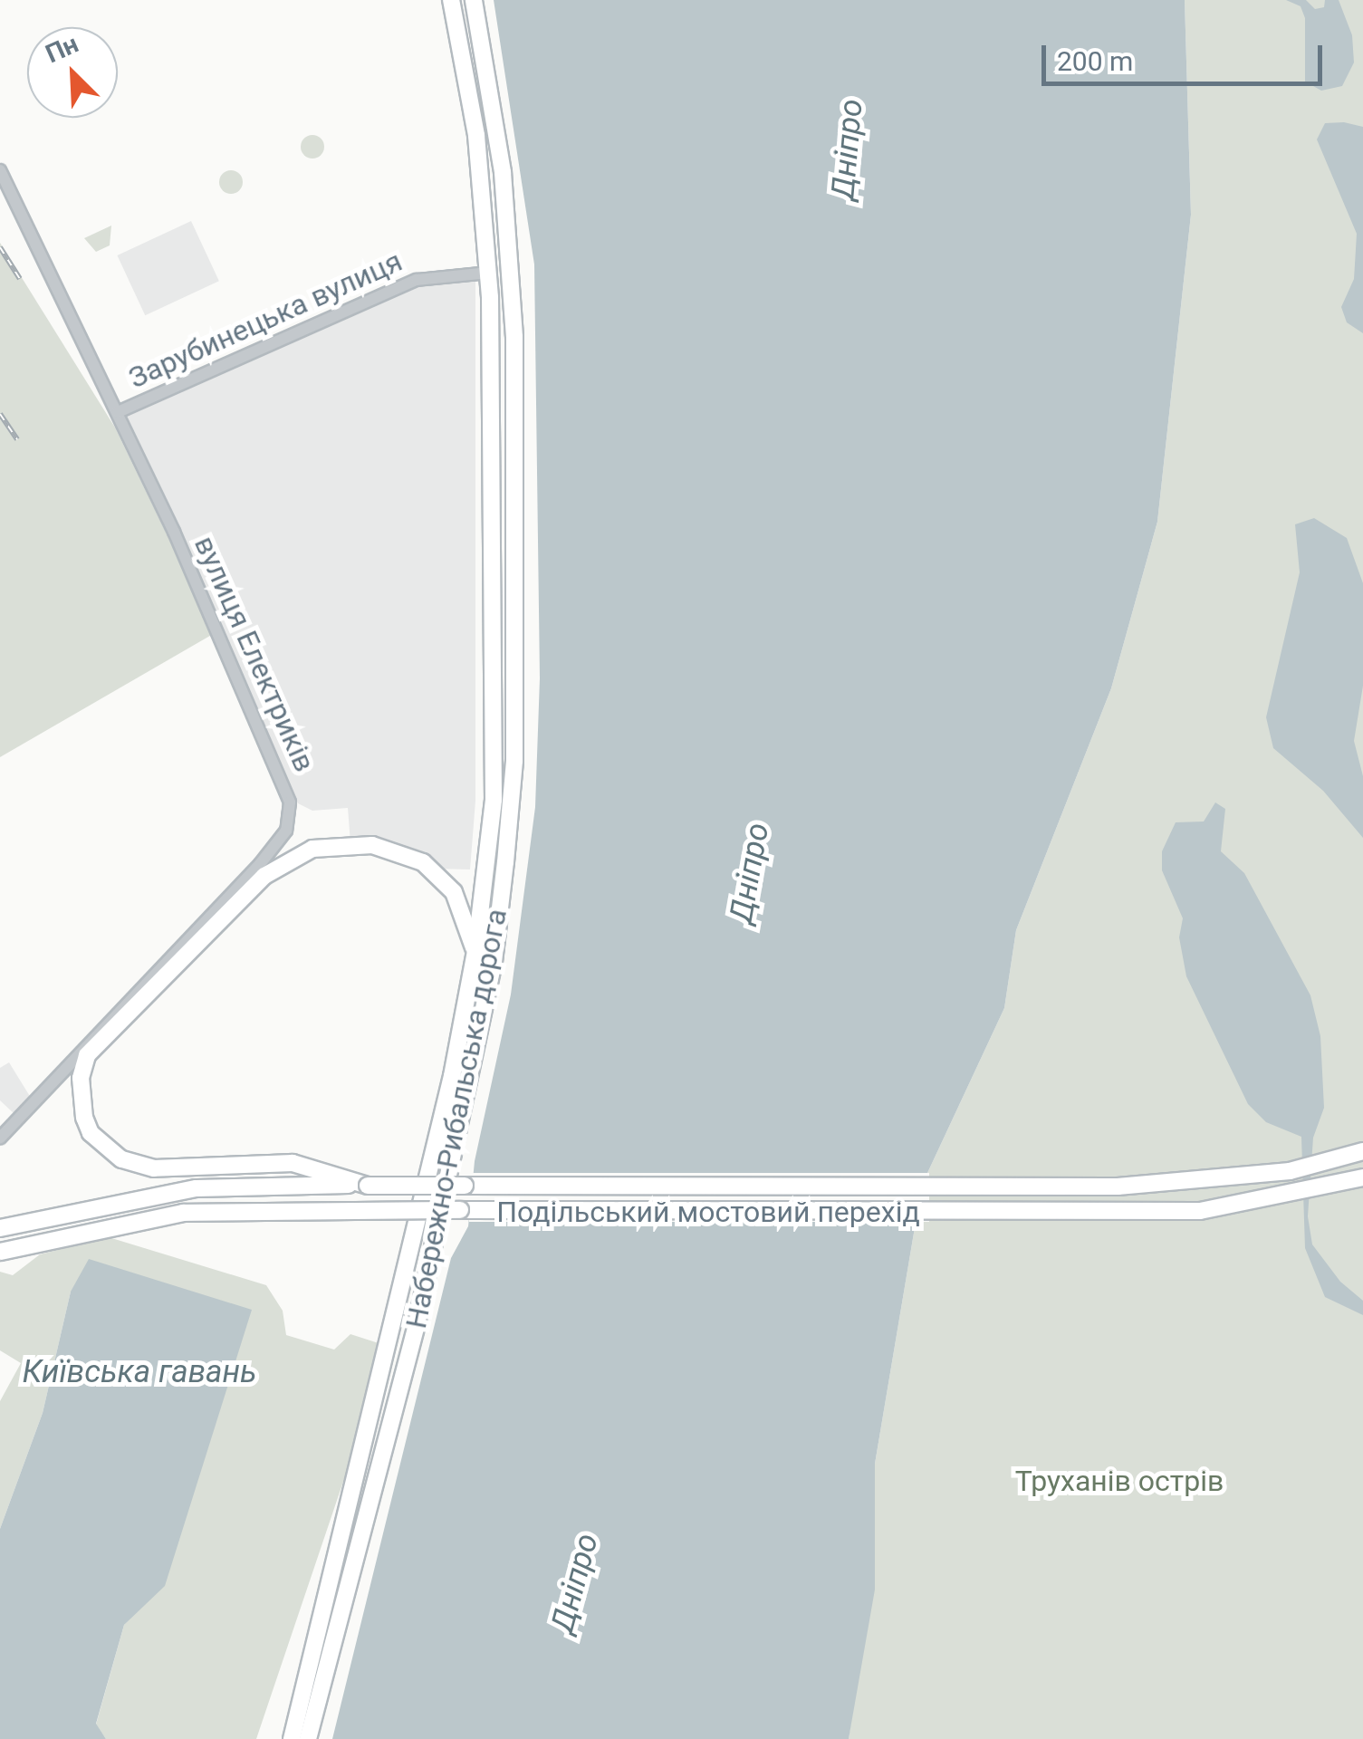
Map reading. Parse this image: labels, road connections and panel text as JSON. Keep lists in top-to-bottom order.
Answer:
{
  "streets": {
    "main road": ["Набережно-Рибальська дорога", "Подільський мостовий перехід"],
    "street": ["Зарубинецька вулиця", "вулиця Електриків"]
  },
  "crossings": [
    ["Зарубинецька вулиця", "вулиця Електриків"],
    ["Зарубинецька вулиця", "Набережно-Рибальська дорога"]
  ],
  "water": ["Дніпро", "Київська гавань"],
  "parks": ["Труханів острів"],
  "scale_bar": "200 m",
  "north": "top left"
}
